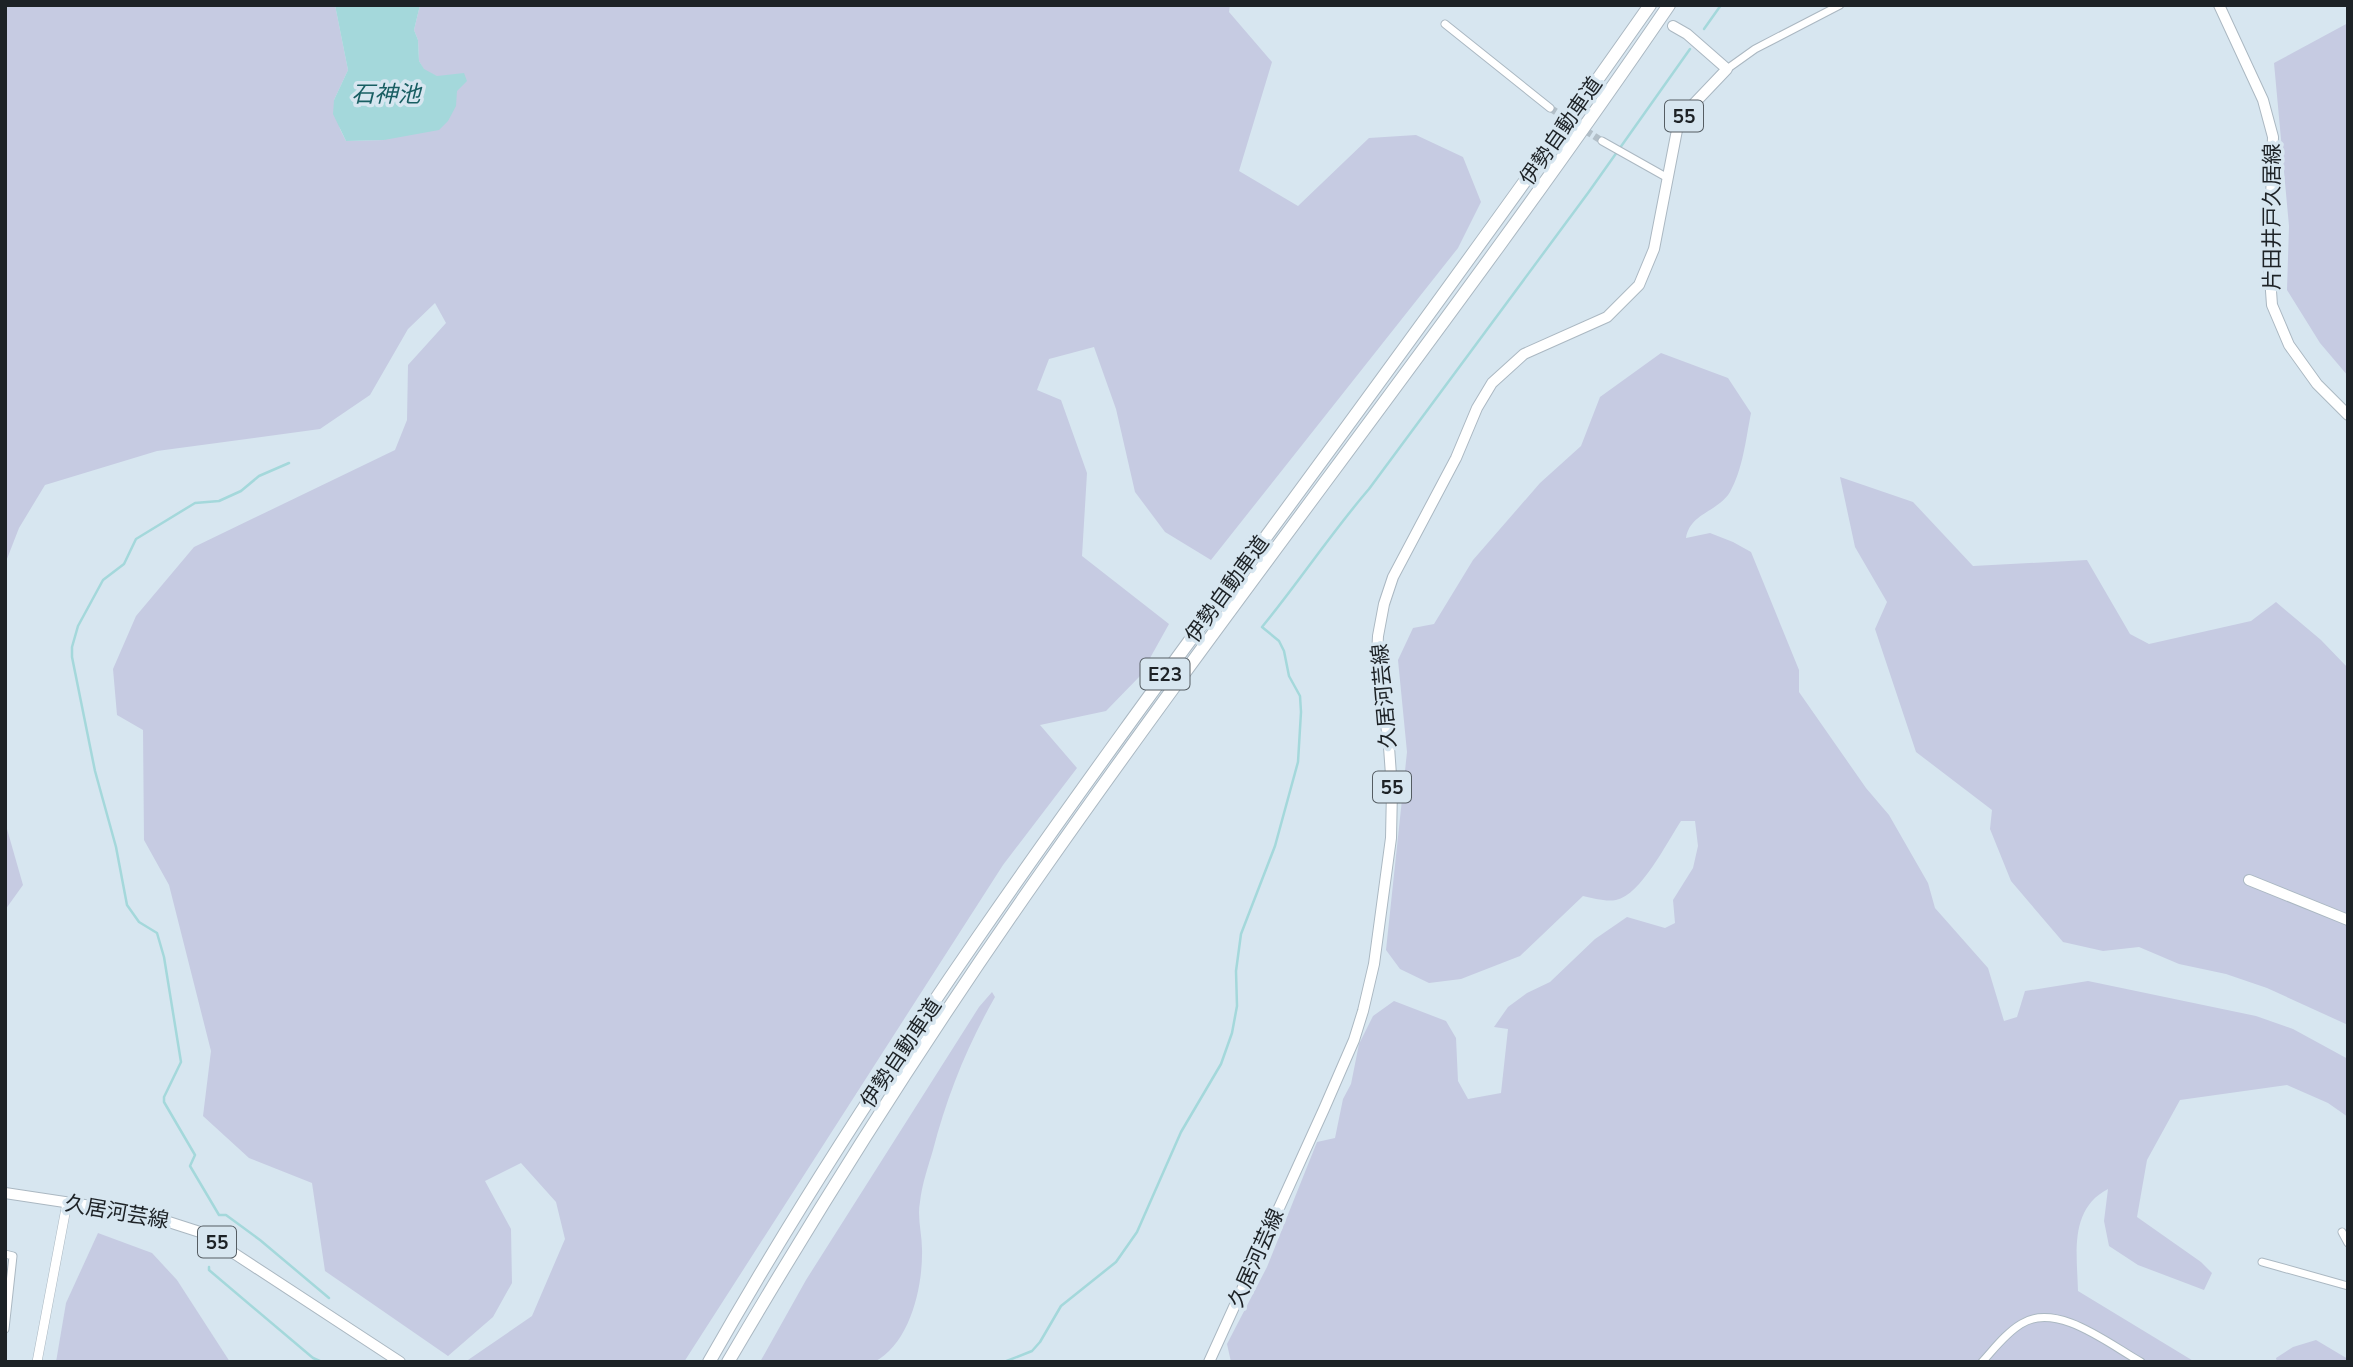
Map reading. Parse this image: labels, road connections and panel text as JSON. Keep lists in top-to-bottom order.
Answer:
{
  "streets": {
    "highway": ["伊勢自動車道", "E23"],
    "main road": ["55", "片田井戸久居線", "久居河芸線"]
  },
  "water": ["石神池"]
}
